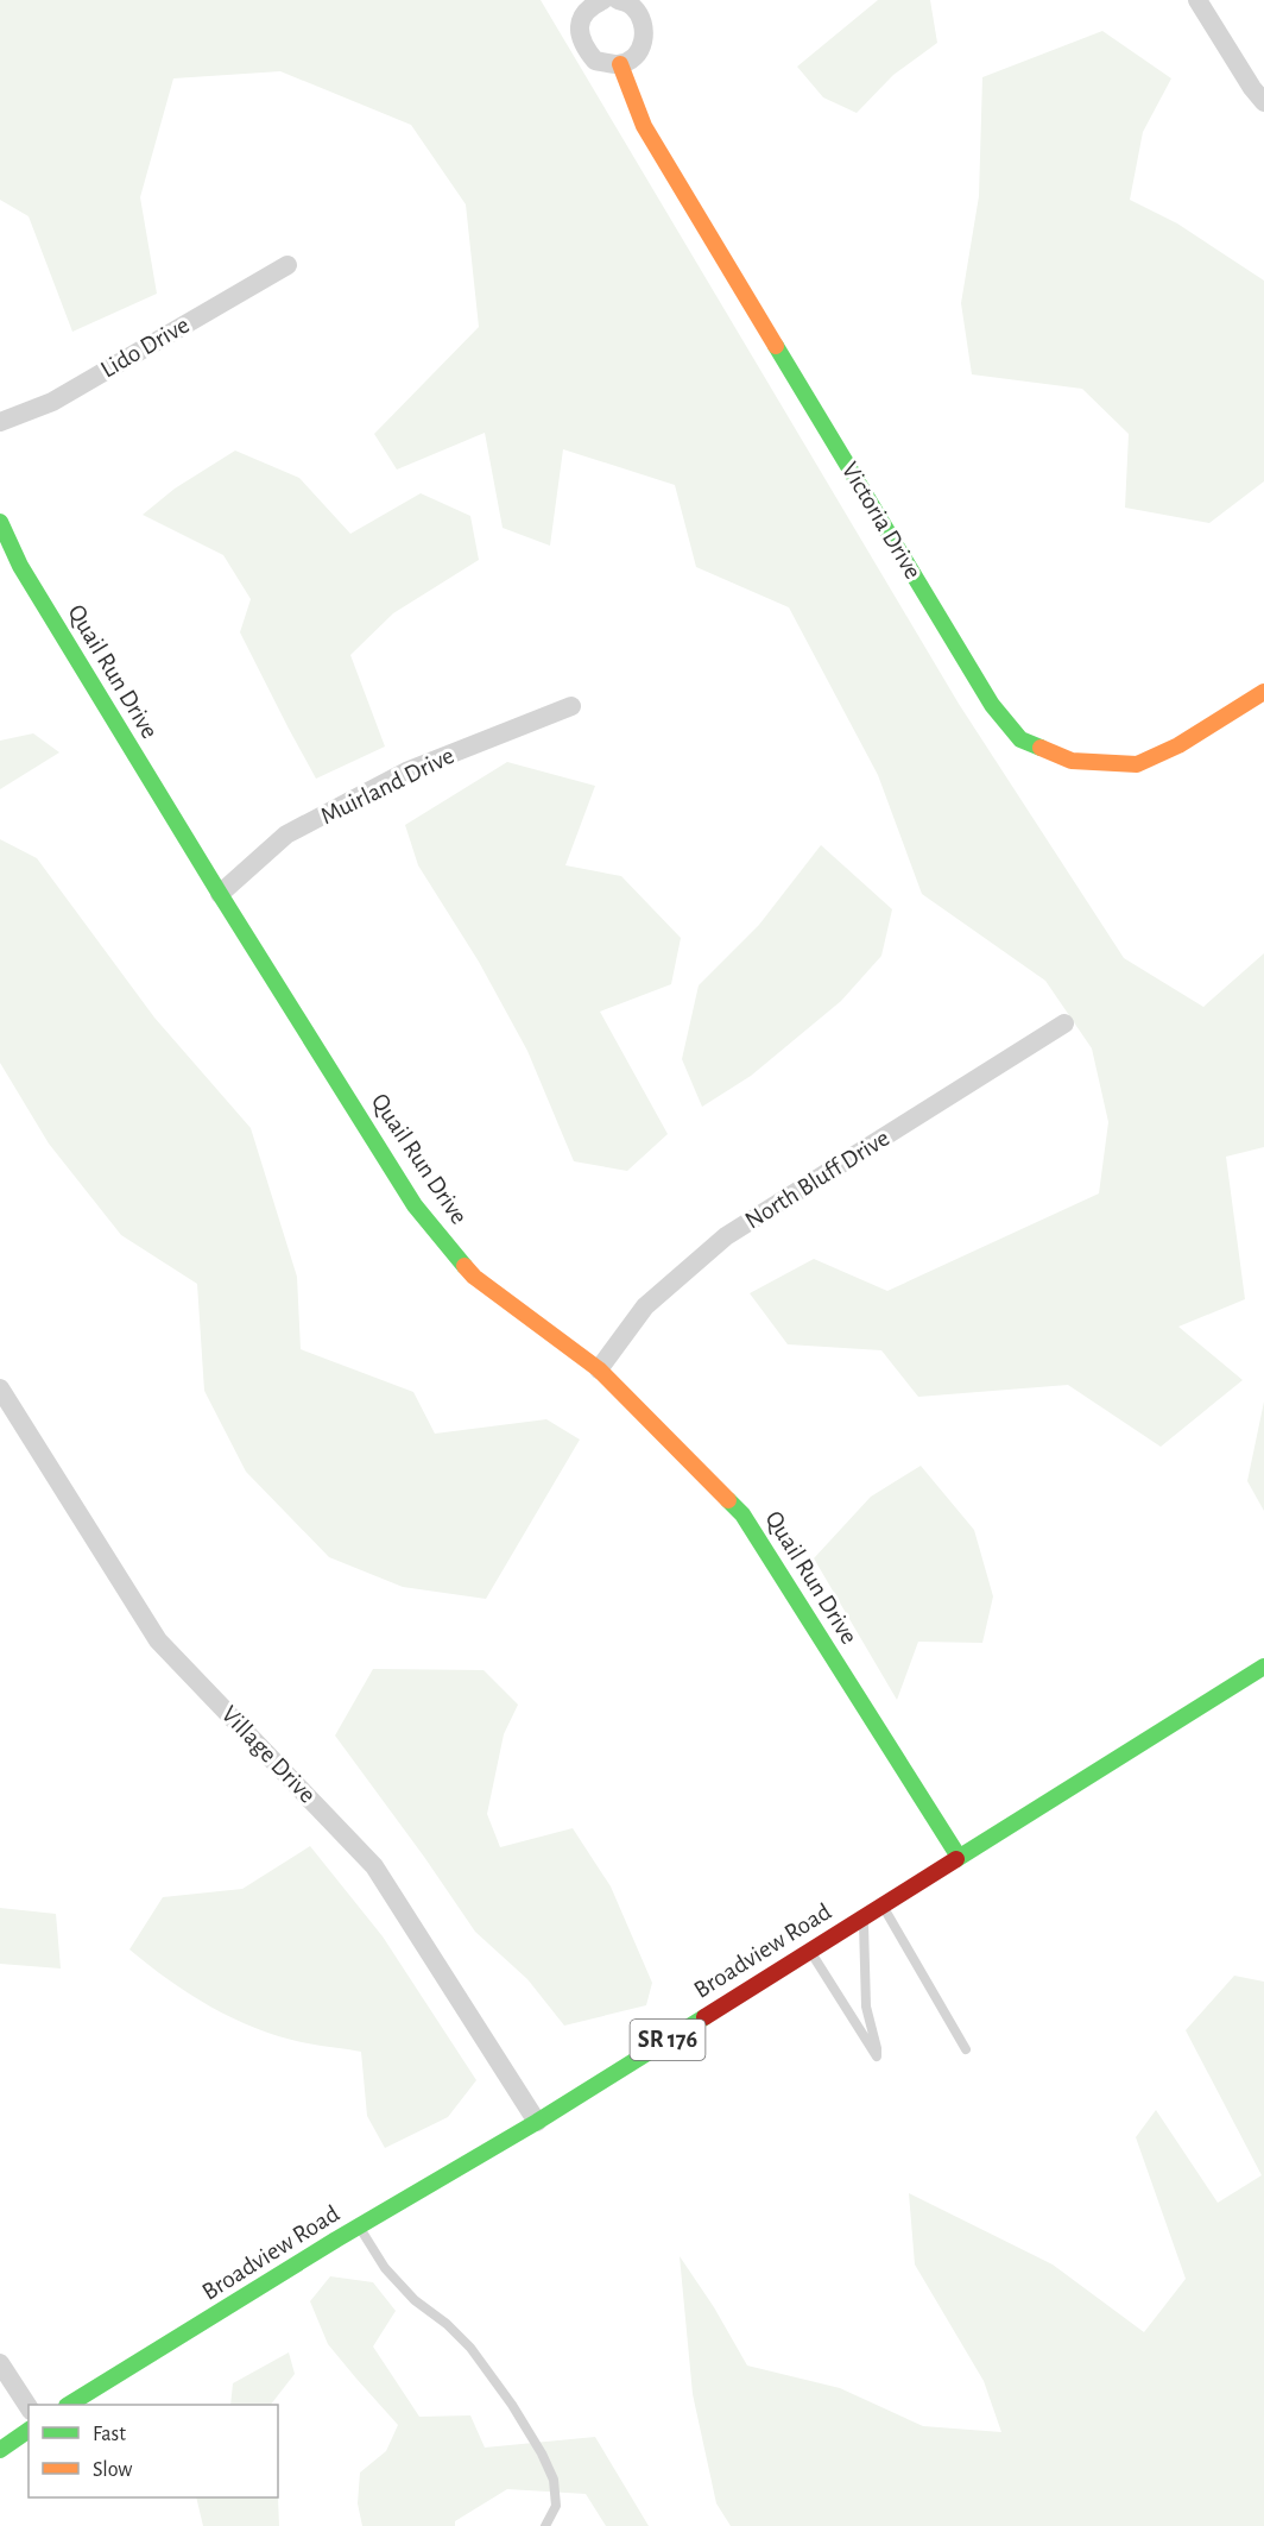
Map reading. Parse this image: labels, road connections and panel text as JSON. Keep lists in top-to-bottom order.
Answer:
{
  "streets": {
    "street": [
      "Lido Drive",
      "Victoria Drive",
      "Quail Run Drive",
      "Muirland Drive",
      "North Bluff Drive",
      "Village Drive",
      "Broadview Road",
      "SR 176"
    ]
  },
  "crossings": [
    ["Quail Run Drive", "Muirland Drive"],
    ["Quail Run Drive", "North Bluff Drive"],
    ["Quail Run Drive", "Broadview Road"],
    ["Village Drive", "Broadview Road"]
  ],
  "legend": ["Fast", "Slow"]
}
